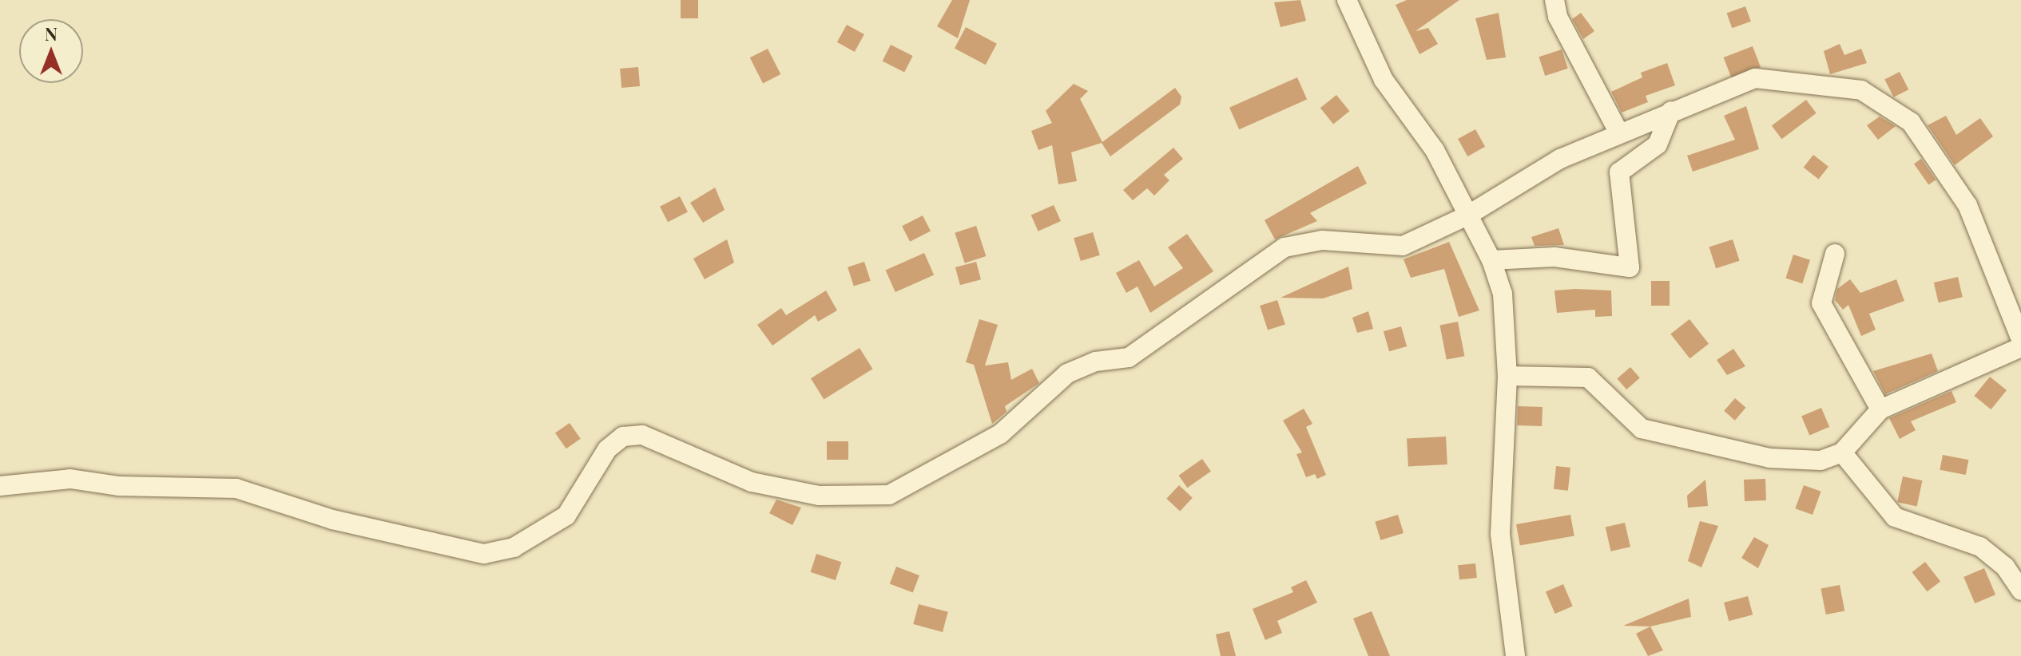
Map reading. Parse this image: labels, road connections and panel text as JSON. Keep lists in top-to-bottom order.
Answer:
{
  "north": "top"
}
